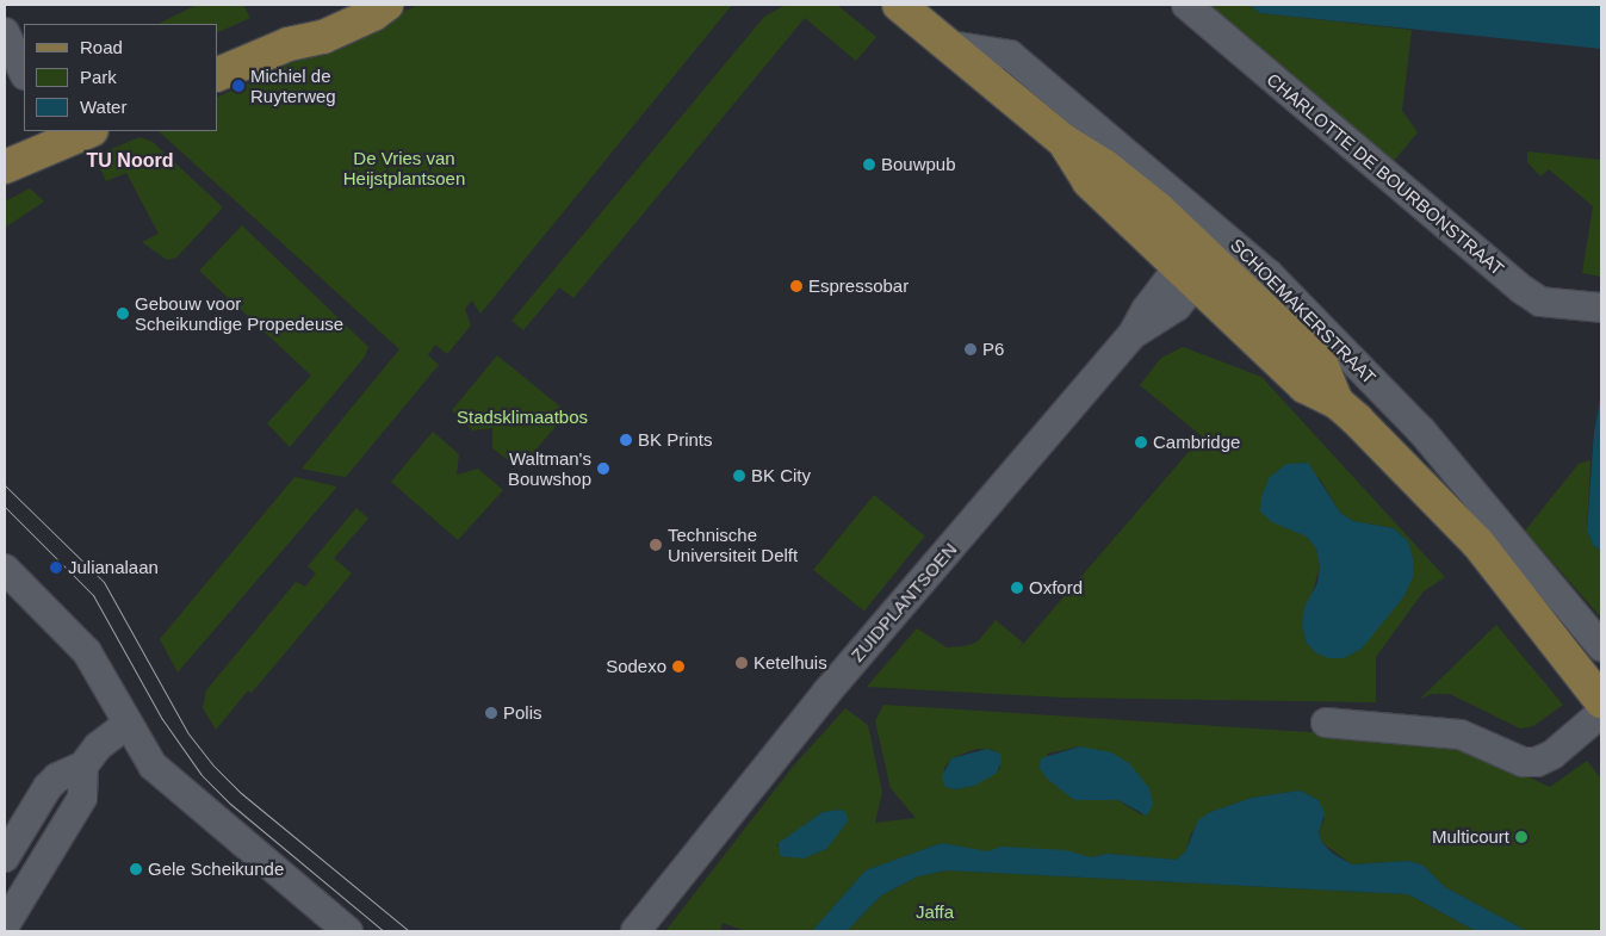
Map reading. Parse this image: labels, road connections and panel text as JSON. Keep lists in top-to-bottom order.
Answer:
{
  "streets": {
    "main road": ["SCHOEMAKERSTRAAT"],
    "street": ["CHARLOTTE DE BOURBONSTRAAT", "ZUIDPLANTSOEN"]
  },
  "crossings": [
    ["SCHOEMAKERSTRAAT", "ZUIDPLANTSOEN"]
  ],
  "districts": ["TU Noord"],
  "parks": ["De Vries van Heijstplantsoen", "Stadsklimaatbos", "Jaffa"],
  "places": [
    "Michiel de Ruyterweg",
    "Bouwpub",
    "Espressobar",
    "Gebouw voor Scheikundige Propedeuse",
    "P6",
    "BK Prints",
    "Cambridge",
    "Waltman's Bouwshop",
    "BK City",
    "Technische Universiteit Delft",
    "Julianalaan",
    "Oxford",
    "Ketelhuis",
    "Sodexo",
    "Polis",
    "Multicourt",
    "Gele Scheikunde"
  ],
  "legend": ["Road", "Park", "Water"]
}
